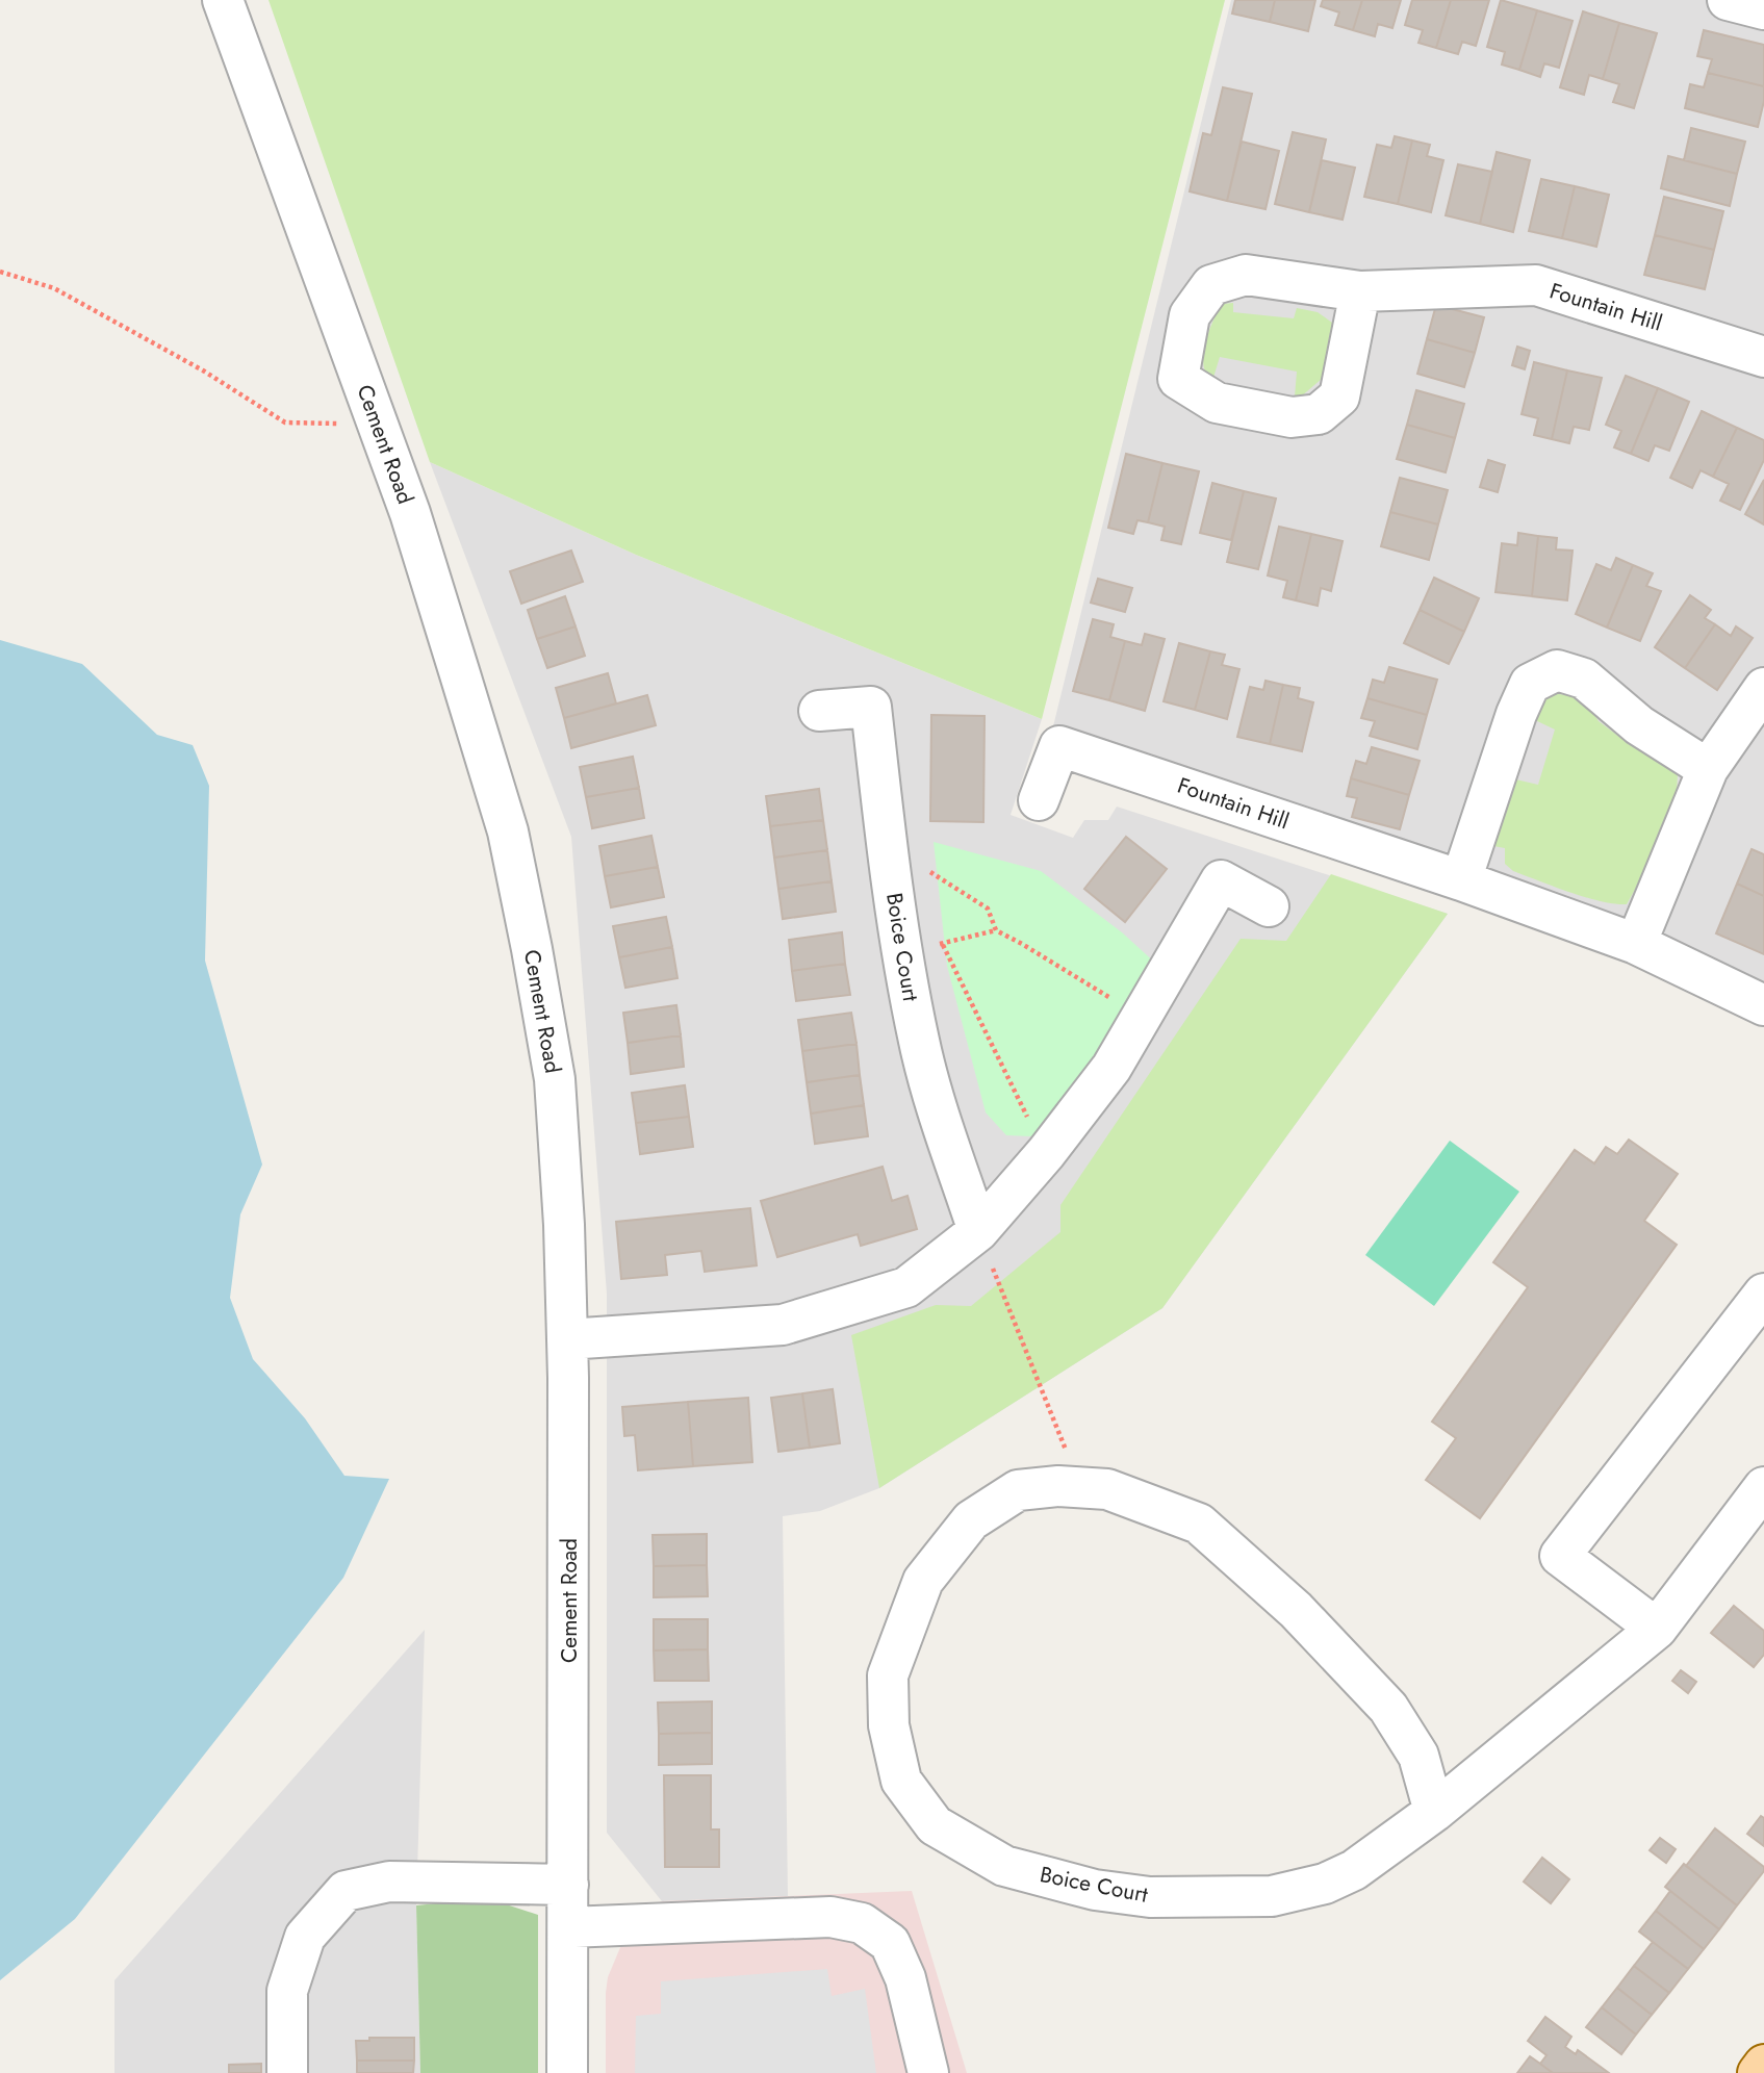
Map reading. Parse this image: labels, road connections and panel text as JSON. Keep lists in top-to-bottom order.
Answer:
{
  "streets": {
    "street": ["Fountain Hill", "Cement Road", "Boice Court"]
  }
}
